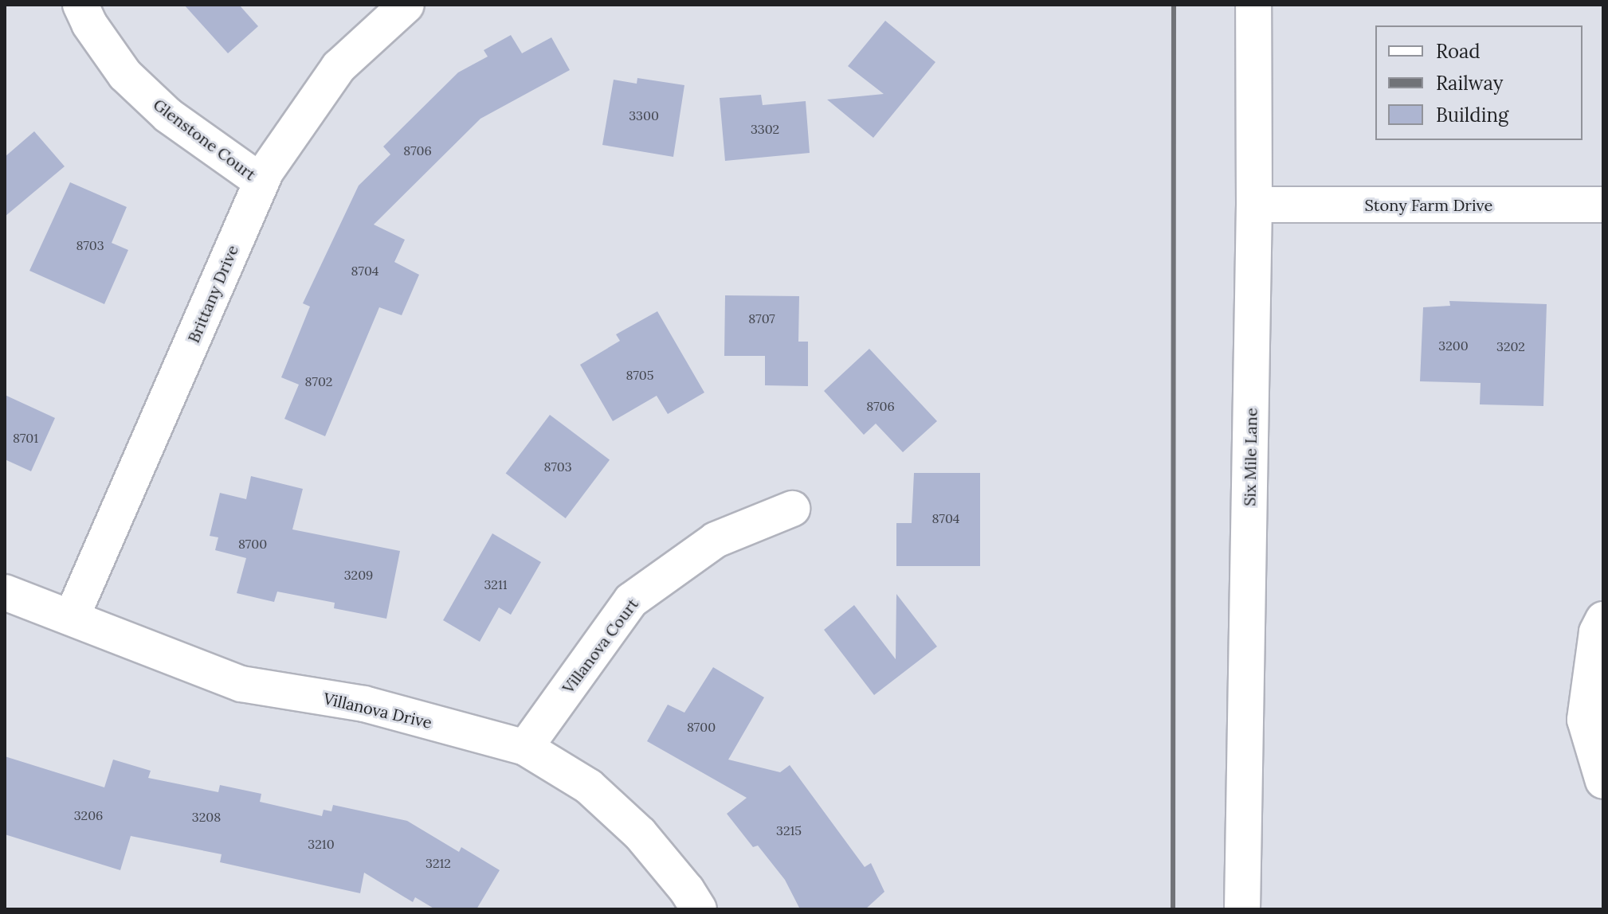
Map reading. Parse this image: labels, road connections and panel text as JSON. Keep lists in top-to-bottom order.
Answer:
{
  "streets": {
    "street": [
      "Glenstone Court",
      "Stony Farm Drive",
      "Brittany Drive",
      "Six Mile Lane",
      "Villanova Court",
      "Villanova Drive"
    ]
  },
  "crossings": [
    ["Glenstone Court", "Brittany Drive"],
    ["Stony Farm Drive", "Six Mile Lane"],
    ["Brittany Drive", "Villanova Drive"],
    ["Villanova Court", "Villanova Drive"]
  ],
  "house_numbers": [
    "3300",
    "3302",
    "8706",
    "8703",
    "8704",
    "8707",
    "3200",
    "3202",
    "8705",
    "8702",
    "8706",
    "8701",
    "8703",
    "8704",
    "8700",
    "3209",
    "3211",
    "8700",
    "3206",
    "3208",
    "3215",
    "3210",
    "3212"
  ],
  "legend": ["Road", "Railway", "Building"]
}
